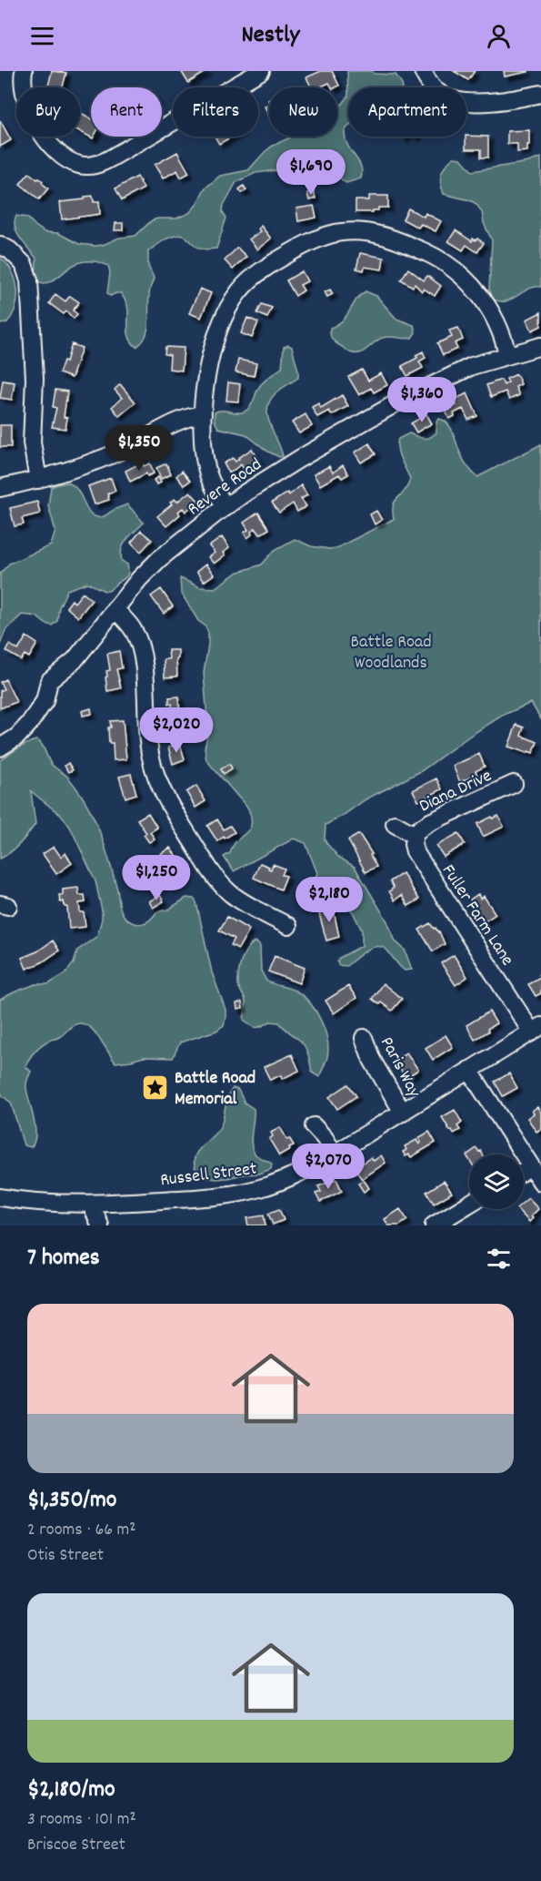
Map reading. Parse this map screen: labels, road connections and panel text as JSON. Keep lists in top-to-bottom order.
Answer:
{
  "streets": {
    "street": [
      "Revere Road",
      "Diana Drive",
      "Fuller Farm Lane",
      "Paris Way",
      "Russell Street"
    ]
  },
  "crossings": [
    ["Diana Drive", "Fuller Farm Lane"],
    ["Fuller Farm Lane", "Russell Street"],
    ["Paris Way", "Russell Street"]
  ],
  "parks": ["Battle Road Woodlands"],
  "places": {
    "place": ["Battle Road Memorial"]
  },
  "page": {
    "header": "Nestly",
    "chip": [
      "Buy",
      "Rent",
      "Filters",
      "New",
      "Apartment"
    ],
    "price": [
      "$1,690",
      "$1,360",
      "$1,350",
      "$2,020",
      "$1,250",
      "$2,180",
      "$2,070"
    ],
    "heading": "7 homes",
    "list": [
      {
        "name": "$1,350/mo",
        "note": "2 rooms · 66 m² · Otis Street"
      },
      {
        "name": "$2,180/mo",
        "note": "3 rooms · 101 m² · Briscoe Street"
      }
    ]
  }
}
